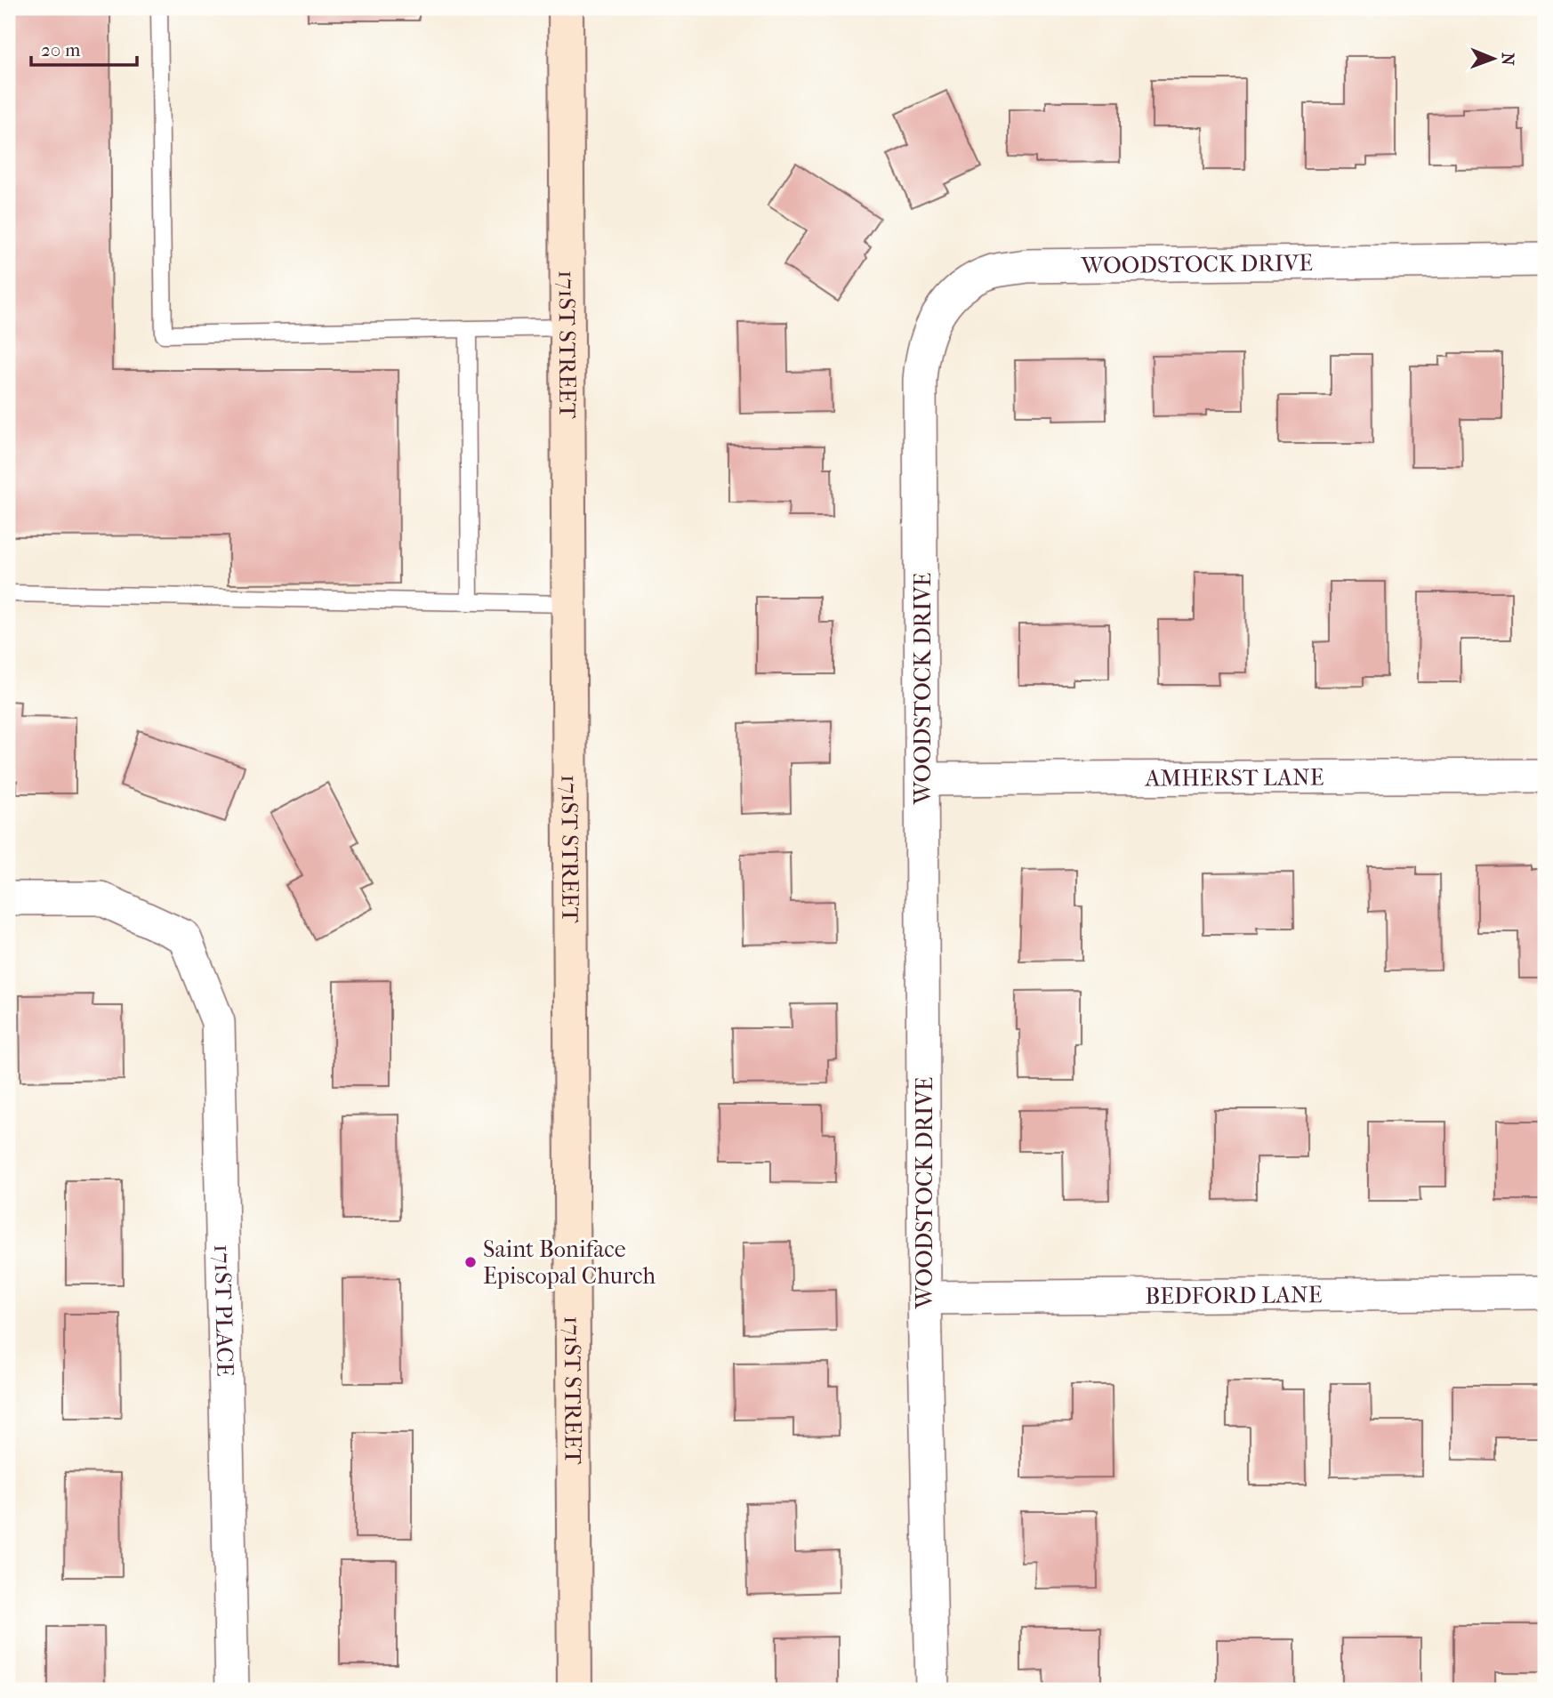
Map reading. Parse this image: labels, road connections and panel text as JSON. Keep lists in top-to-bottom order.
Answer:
{
  "streets": {
    "street": [
      "WOODSTOCK DRIVE",
      "171ST STREET",
      "AMHERST LANE",
      "BEDFORD LANE",
      "171ST PLACE"
    ]
  },
  "crossings": [
    ["WOODSTOCK DRIVE", "AMHERST LANE"],
    ["WOODSTOCK DRIVE", "BEDFORD LANE"]
  ],
  "places": ["Saint Boniface Episcopal Church"],
  "scale_bar": "20 m",
  "north": "right"
}
